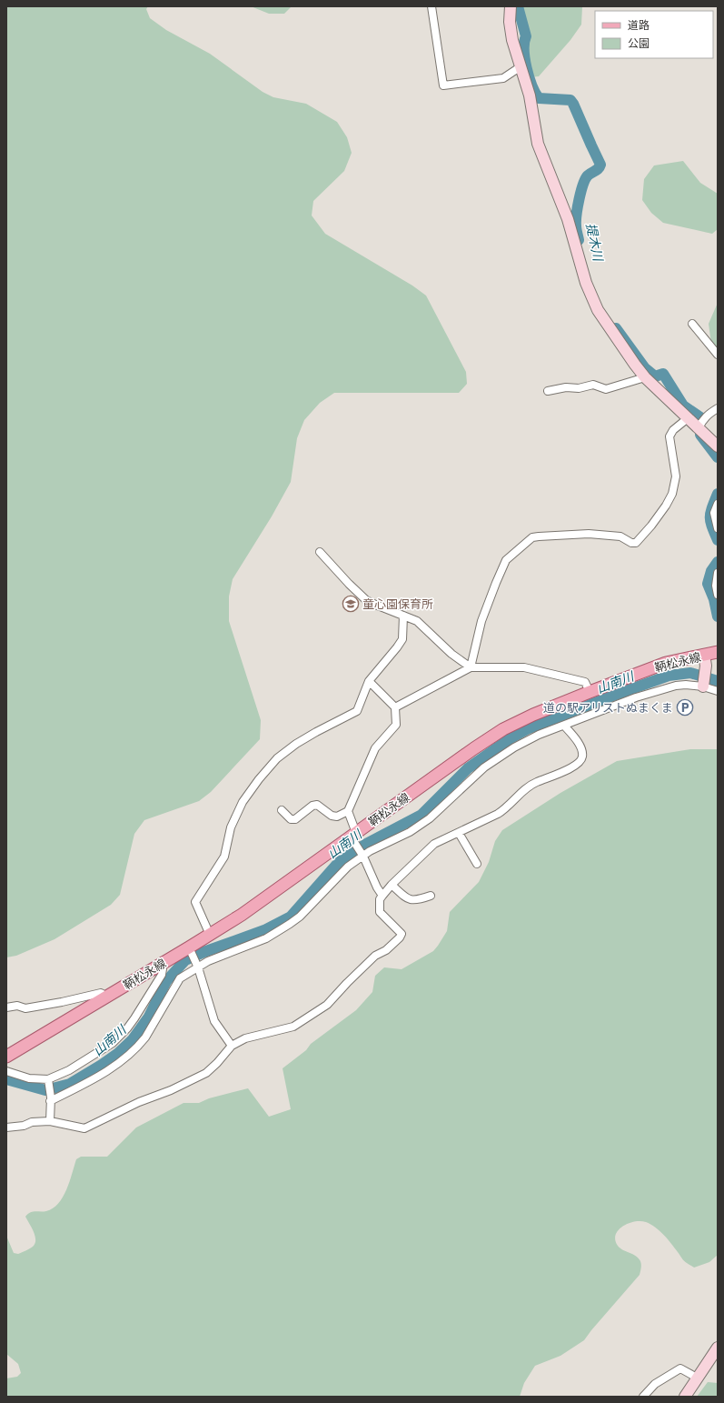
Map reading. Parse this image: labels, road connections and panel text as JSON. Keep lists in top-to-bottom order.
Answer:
{
  "streets": {
    "main road": ["鞆松永線"]
  },
  "water": ["提木川", "山南川"],
  "places": {
    "school or university": ["童心園保育所"],
    "parking": ["道の駅アリストぬまくま"]
  },
  "legend": ["道路", "公園"]
}
